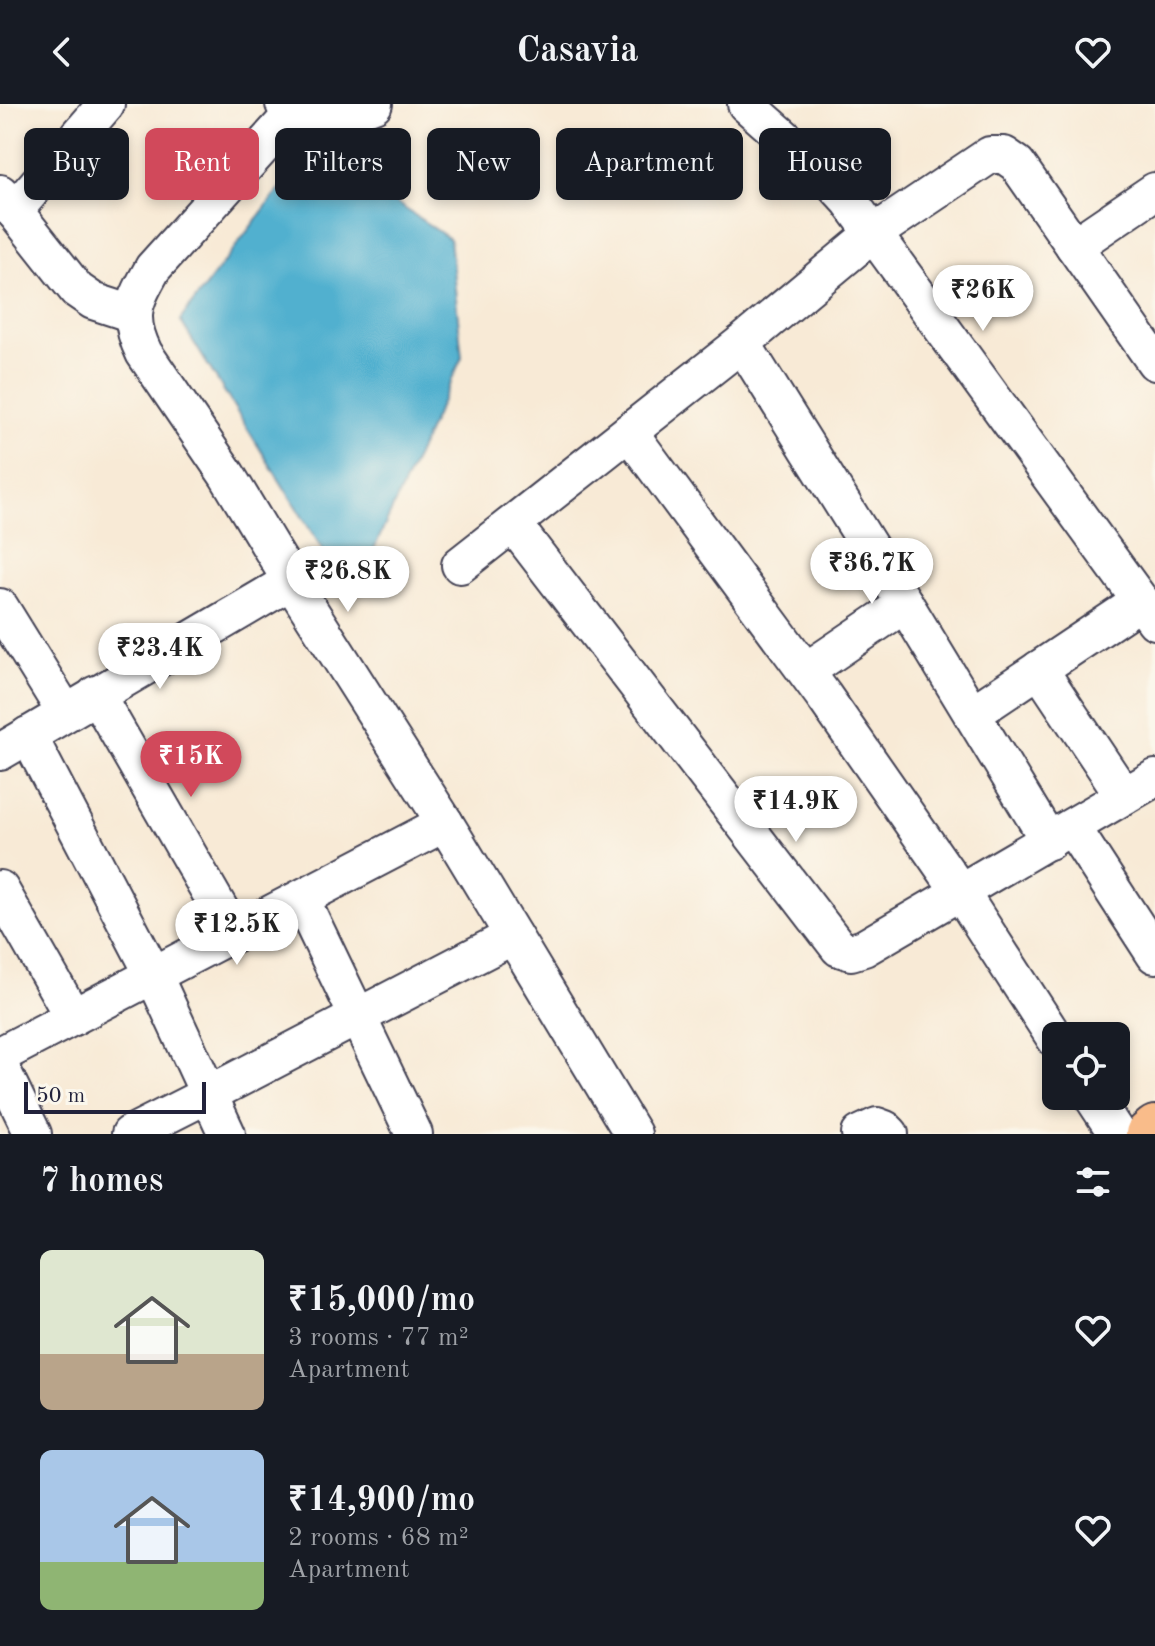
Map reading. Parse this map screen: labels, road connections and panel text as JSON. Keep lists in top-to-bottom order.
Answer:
{
  "scale_bar": "50 m",
  "page": {
    "header": "Casavia",
    "chip": [
      "Buy",
      "Rent",
      "Filters",
      "New",
      "Apartment",
      "House"
    ],
    "price": [
      "₹26K",
      "₹36.7K",
      "₹26.8K",
      "₹23.4K",
      "₹15K",
      "₹14.9K",
      "₹12.5K"
    ],
    "scale": "50 m",
    "heading": "7 homes",
    "list": [
      {
        "name": "₹15,000/mo",
        "note": "3 rooms · 77 m² · Apartment"
      },
      {
        "name": "₹14,900/mo",
        "note": "2 rooms · 68 m² · Apartment"
      }
    ]
  }
}
